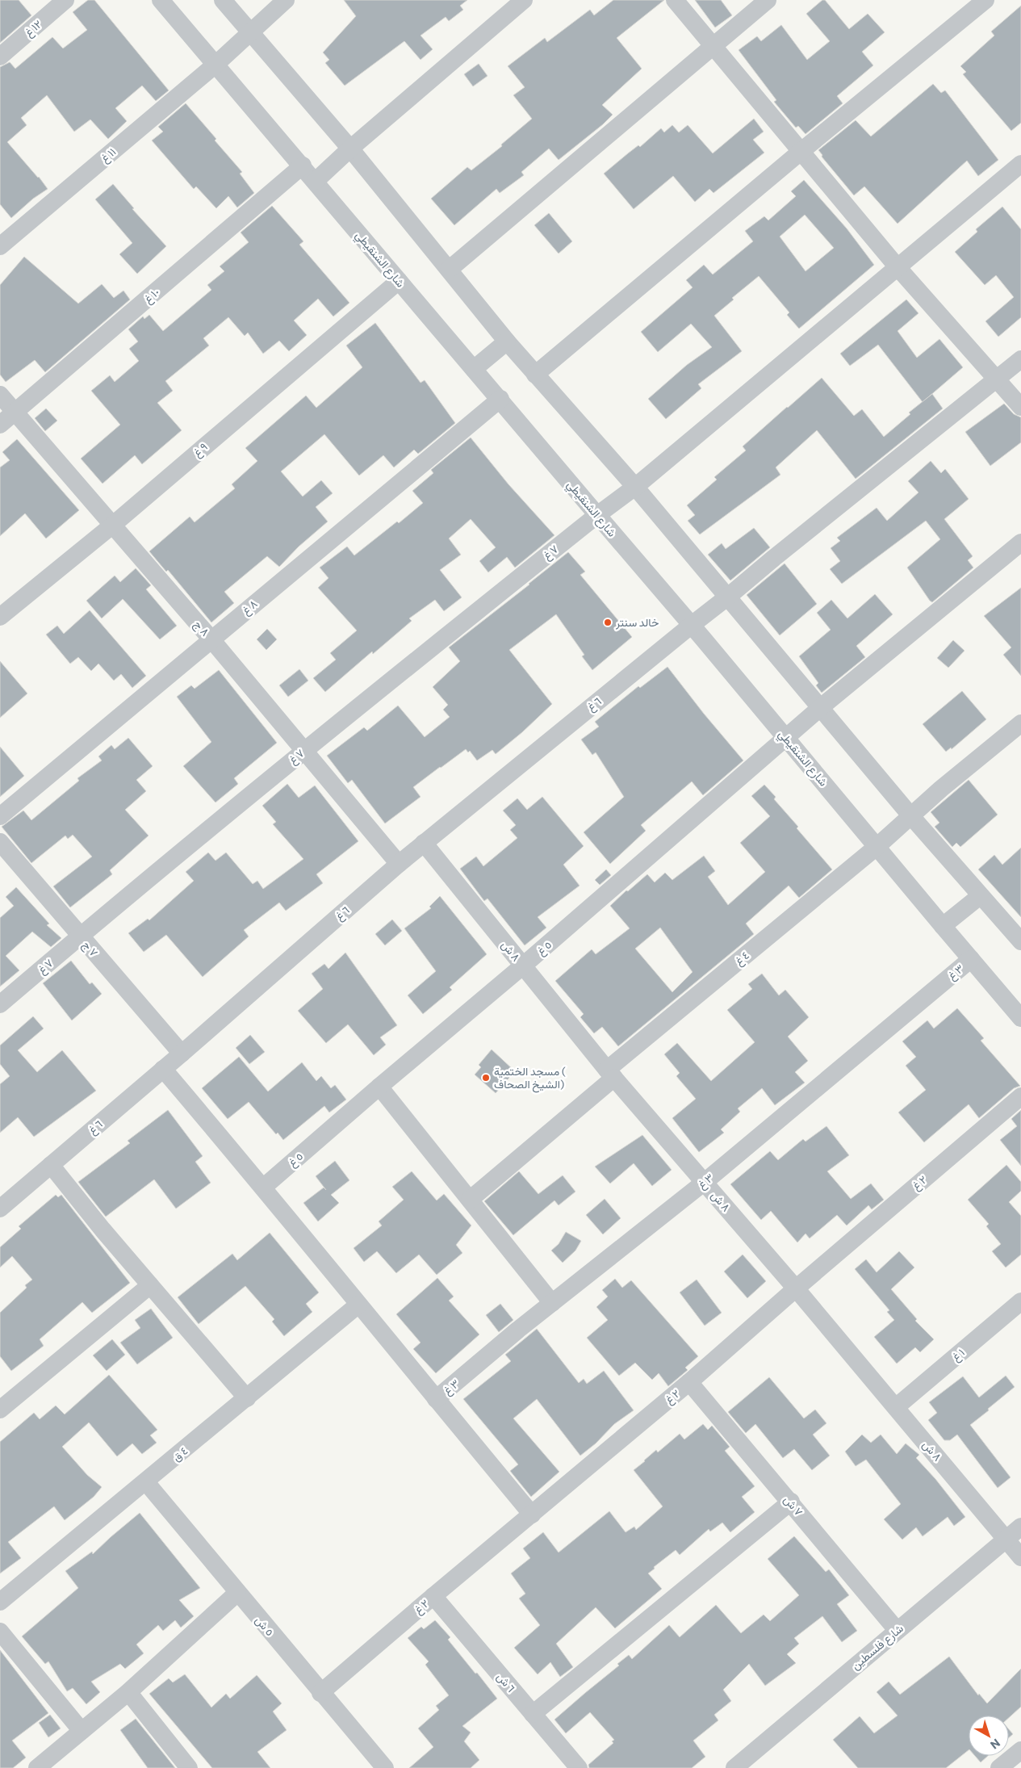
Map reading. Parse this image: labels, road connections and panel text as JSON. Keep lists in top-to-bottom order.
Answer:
{
  "streets": {
    "street": [
      "١٢ غ",
      "١١ غ",
      "شارع الشنقيطي",
      "١٠ غ",
      "٩ غ",
      "٧ غ",
      "٨ غ",
      "٨ ج",
      "٦ غ",
      "٥ غ",
      "٧ ج",
      "٨ ش",
      "٤ غ",
      "٣ غ",
      "٢ غ",
      "١ غ",
      "٤ ق",
      "٧ ش",
      "٥ ش",
      "شارع فلسطين",
      "٦ ش"
    ]
  },
  "crossings": [
    ["١١ غ", "شارع الشنقيطي"],
    ["شارع الشنقيطي", "١٠ غ"],
    ["شارع الشنقيطي", "٩ غ"],
    ["شارع الشنقيطي", "٧ غ"],
    ["شارع الشنقيطي", "٨ غ"],
    ["شارع الشنقيطي", "٦ غ"],
    ["شارع الشنقيطي", "٥ غ"],
    ["شارع الشنقيطي", "٤ غ"],
    ["شارع الشنقيطي", "٣ غ"],
    ["١٠ غ", "٨ ج"],
    ["٩ غ", "٨ ج"],
    ["٧ غ", "٨ ج"],
    ["٧ غ", "٧ ج"],
    ["٨ غ", "٨ ج"],
    ["٨ ج", "٦ غ"],
    ["٦ غ", "٧ ج"],
    ["٦ غ", "٨ ش"],
    ["٥ غ", "٨ ش"],
    ["٨ ش", "٤ غ"],
    ["٨ ش", "٣ غ"],
    ["٨ ش", "٢ غ"],
    ["٨ ش", "١ غ"],
    ["٨ ش", "شارع فلسطين"],
    ["٢ غ", "٧ ش"],
    ["٢ غ", "٥ ش"],
    ["٢ غ", "٦ ش"],
    ["٤ ق", "٥ ش"],
    ["٧ ش", "شارع فلسطين"]
  ],
  "places": ["خالد سنتر", "مسجد الختمية ( الشيخ الصحاف)"],
  "north": "bottom right"
}
